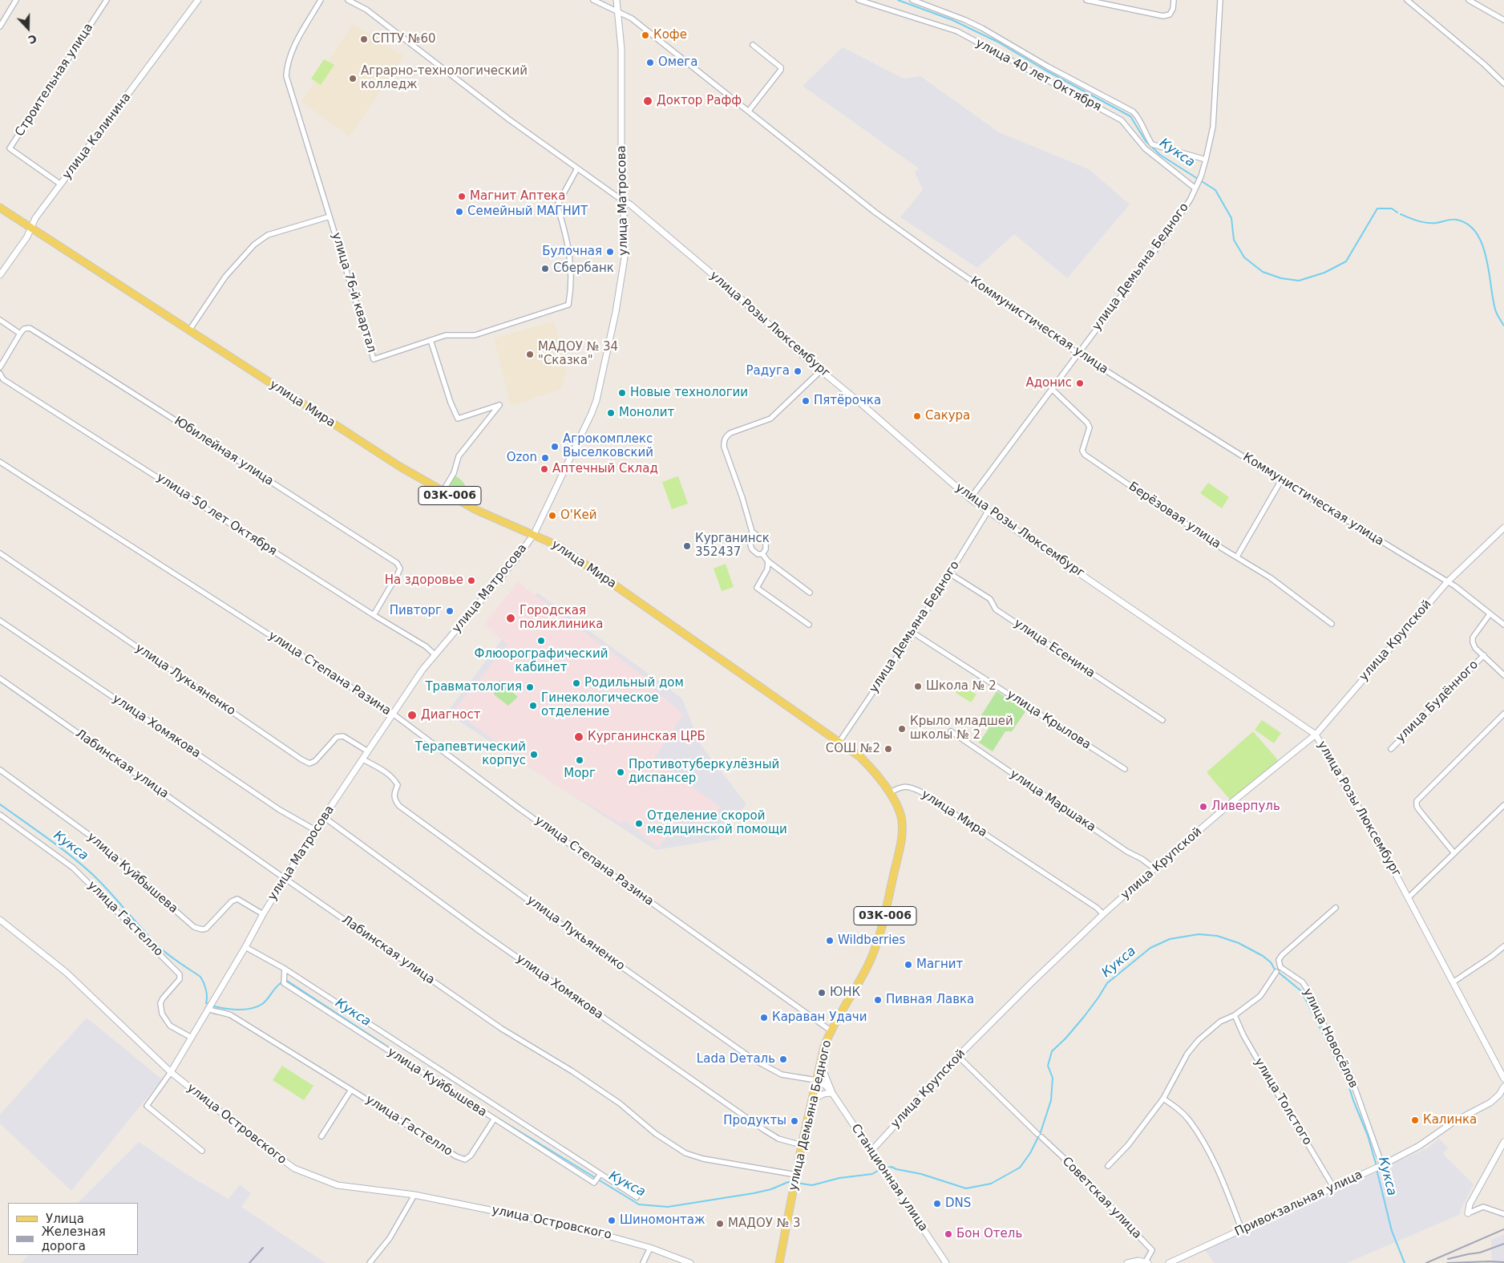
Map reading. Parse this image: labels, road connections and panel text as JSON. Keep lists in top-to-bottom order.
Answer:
{
  "streets": {
    "main road": ["улица Демьяна Бедного", "улица Мира", "03К-006"],
    "street": [
      "улица 40 лет Октября",
      "Строительная улица",
      "улица Калинина",
      "улица Матросова",
      "улица 76-й квартал",
      "улица Розы Люксембург",
      "Коммунистическая улица",
      "Юбилейная улица",
      "улица 50 лет Октября",
      "Берёзовая улица",
      "улица Крупской",
      "улица Есенина",
      "улица Степана Разина",
      "улица Лукьяненко",
      "улица Будённого",
      "улица Крылова",
      "улица Хомякова",
      "Лабинская улица",
      "улица Маршака",
      "улица Куйбышева",
      "улица Гастелло",
      "улица Новосёлов",
      "улица Толстого",
      "улица Островского",
      "Станционная улица",
      "Советская улица",
      "Привокзальная улица"
    ]
  },
  "crossings": [
    ["улица 40 лет Октября", "улица Демьяна Бедного"],
    ["Строительная улица", "улица Калинина"],
    ["улица Калинина", "улица Мира"],
    ["улица Матросова", "улица Розы Люксембург"],
    ["улица Матросова", "Коммунистическая улица"],
    ["улица Матросова", "улица Мира"],
    ["улица Матросова", "улица 50 лет Октября"],
    ["улица Матросова", "улица Степана Разина"],
    ["улица Матросова", "улица Лукьяненко"],
    ["улица Матросова", "улица Хомякова"],
    ["улица Матросова", "Лабинская улица"],
    ["улица Матросова", "улица Куйбышева"],
    ["улица Матросова", "улица Гастелло"],
    ["улица Матросова", "улица Островского"],
    ["улица Демьяна Бедного", "улица Розы Люксембург"],
    ["улица Демьяна Бедного", "Коммунистическая улица"],
    ["улица Демьяна Бедного", "улица Мира"],
    ["улица Демьяна Бедного", "Берёзовая улица"],
    ["улица Демьяна Бедного", "улица Есенина"],
    ["улица Демьяна Бедного", "улица Степана Разина"],
    ["улица Демьяна Бедного", "улица Лукьяненко"],
    ["улица Демьяна Бедного", "улица Крылова"],
    ["улица Демьяна Бедного", "улица Хомякова"],
    ["улица Демьяна Бедного", "Лабинская улица"],
    ["улица Демьяна Бедного", "Станционная улица"],
    ["улица 76-й квартал", "улица Розы Люксембург"],
    ["улица 76-й квартал", "улица Мира"],
    ["улица Розы Люксембург", "улица Крупской"],
    ["Коммунистическая улица", "улица Крупской"],
    ["улица Мира", "улица Крупской"],
    ["Юбилейная улица", "улица 50 лет Октября"],
    ["улица Крупской", "улица Маршака"],
    ["улица Крупской", "Станционная улица"],
    ["улица Крупской", "Советская улица"],
    ["улица Лукьяненко", "Станционная улица"],
    ["улица Куйбышева", "улица Гастелло"],
    ["улица Новосёлов", "Привокзальная улица"],
    ["улица Толстого", "Привокзальная улица"]
  ],
  "water": ["Кукса"],
  "places": [
    "Кофе",
    "СПТУ №60",
    "Омега",
    "Аграрно-технологический колледж",
    "Доктор Рафф",
    "Магнит Аптека",
    "Семейный МАГНИТ",
    "Булочная",
    "Сбербанк",
    "МАДОУ № 34 \"Сказка\"",
    "Радуга",
    "Адонис",
    "Новые технологии",
    "Пятёрочка",
    "Монолит",
    "Сакура",
    "Агрокомплекс Выселковский",
    "Ozon",
    "Аптечный Склад",
    "О'Кей",
    "Курганинск 352437",
    "На здоровье",
    "Пивторг",
    "Городская поликлиника",
    "Флюорографический кабинет",
    "Родильный дом",
    "Школа № 2",
    "Травматология",
    "Гинекологическое отделение",
    "Диагност",
    "Крыло младшей школы № 2",
    "Курганинская ЦРБ",
    "СОШ №2",
    "Терапевтический корпус",
    "Морг",
    "Противотуберкулёзный диспансер",
    "Ливерпуль",
    "Отделение скорой медицинской помощи",
    "Wildberries",
    "Магнит",
    "ЮНК",
    "Пивная Лавка",
    "Караван Удачи",
    "Lada Dеталь",
    "Калинка",
    "Продукты",
    "DNS",
    "Шиномонтаж",
    "МАДОУ № 3",
    "Бон Отель"
  ],
  "legend": ["Улица", "Железная дорога"],
  "north": "bottom"
}
